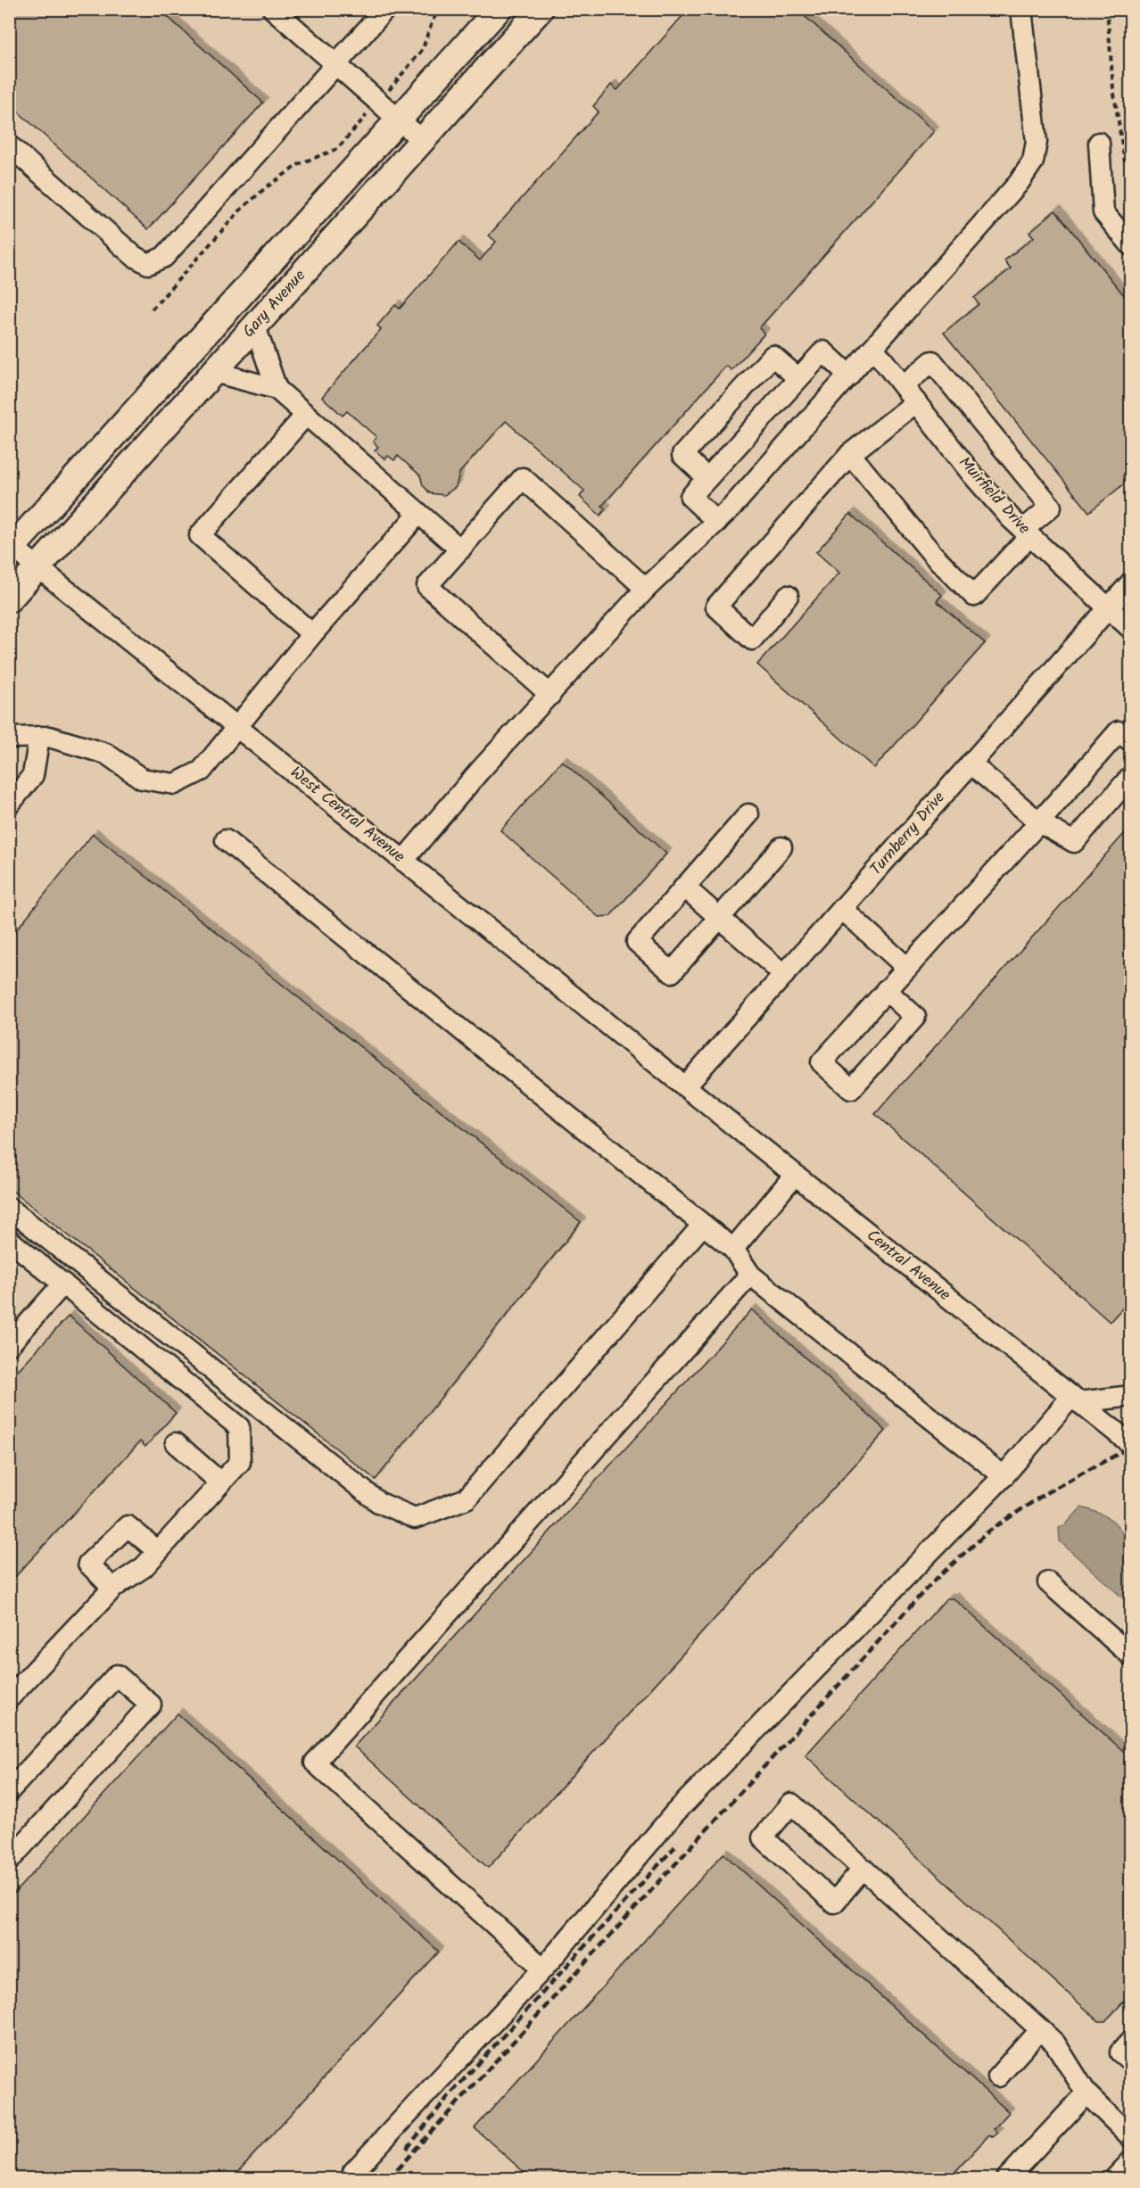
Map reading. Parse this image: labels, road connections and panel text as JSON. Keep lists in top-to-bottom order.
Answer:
{
  "streets": {
    "main road": ["Gary Avenue"],
    "street": [
      "Muirfield Drive",
      "West Central Avenue",
      "Turnberry Drive",
      "Central Avenue"
    ]
  },
  "crossings": [
    ["Gary Avenue", "West Central Avenue"],
    ["Muirfield Drive", "Turnberry Drive"],
    ["West Central Avenue", "Turnberry Drive"],
    ["West Central Avenue", "Central Avenue"],
    ["Turnberry Drive", "Central Avenue"]
  ]
}
